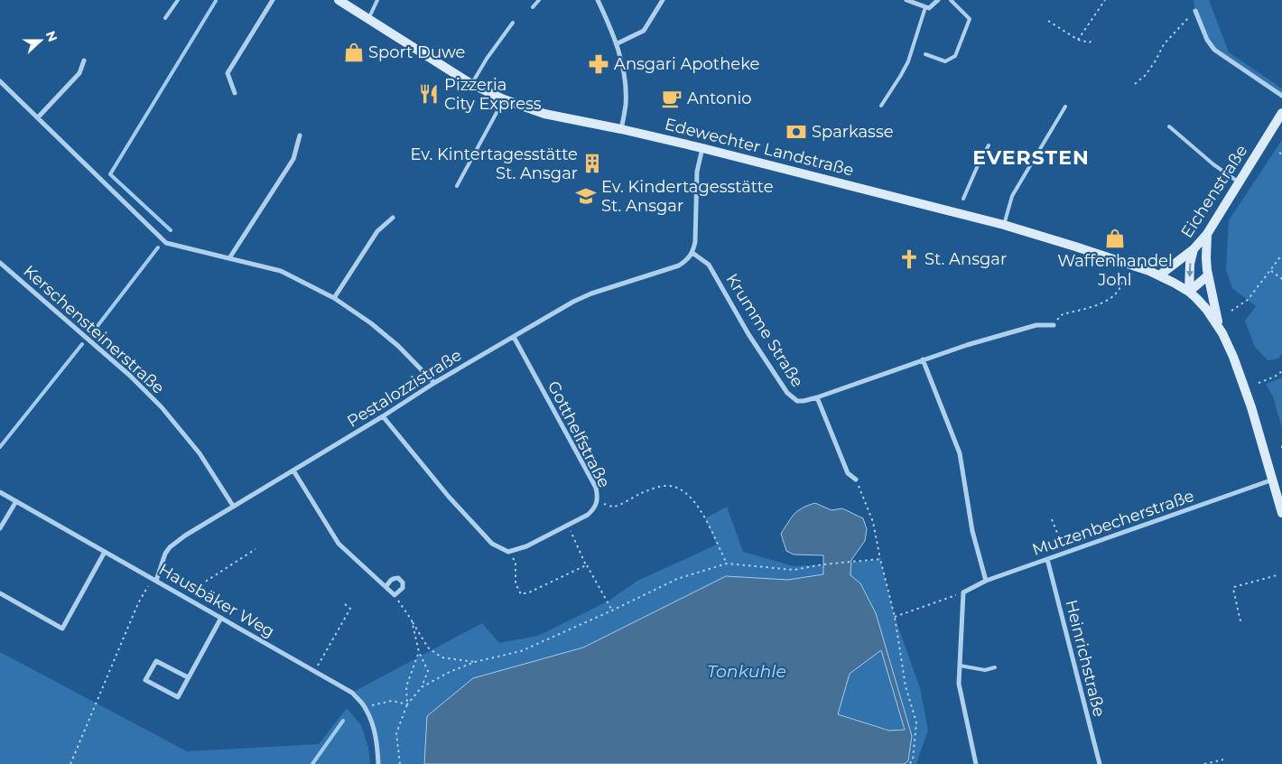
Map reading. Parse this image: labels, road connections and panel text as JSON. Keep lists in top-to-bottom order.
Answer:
{
  "streets": {
    "main road": ["Edewechter Landstraße", "Eichenstraße"],
    "street": [
      "Kerschensteinerstraße",
      "Krumme Straße",
      "Pestalozzistraße",
      "Gotthelfstraße",
      "Mutzenbecherstraße",
      "Hausbäker Weg",
      "Heinrichstraße"
    ]
  },
  "crossings": [
    ["Edewechter Landstraße", "Eichenstraße"],
    ["Kerschensteinerstraße", "Pestalozzistraße"],
    ["Krumme Straße", "Pestalozzistraße"],
    ["Pestalozzistraße", "Gotthelfstraße"],
    ["Pestalozzistraße", "Hausbäker Weg"],
    ["Mutzenbecherstraße", "Heinrichstraße"]
  ],
  "districts": ["EVERSTEN"],
  "water": ["Tonkuhle"],
  "places": {
    "shop": ["Sport Duwe", "Waffenhandel Johl"],
    "pharmacy": ["Ansgari Apotheke"],
    "restaurant": ["Pizzeria City Express"],
    "cafe": ["Antonio"],
    "bank": ["Sparkasse"],
    "building": ["Ev. Kintertagesstätte St. Ansgar"],
    "school or university": ["Ev. Kindertagesstätte St. Ansgar"],
    "church": ["St. Ansgar"]
  },
  "north": "right"
}
